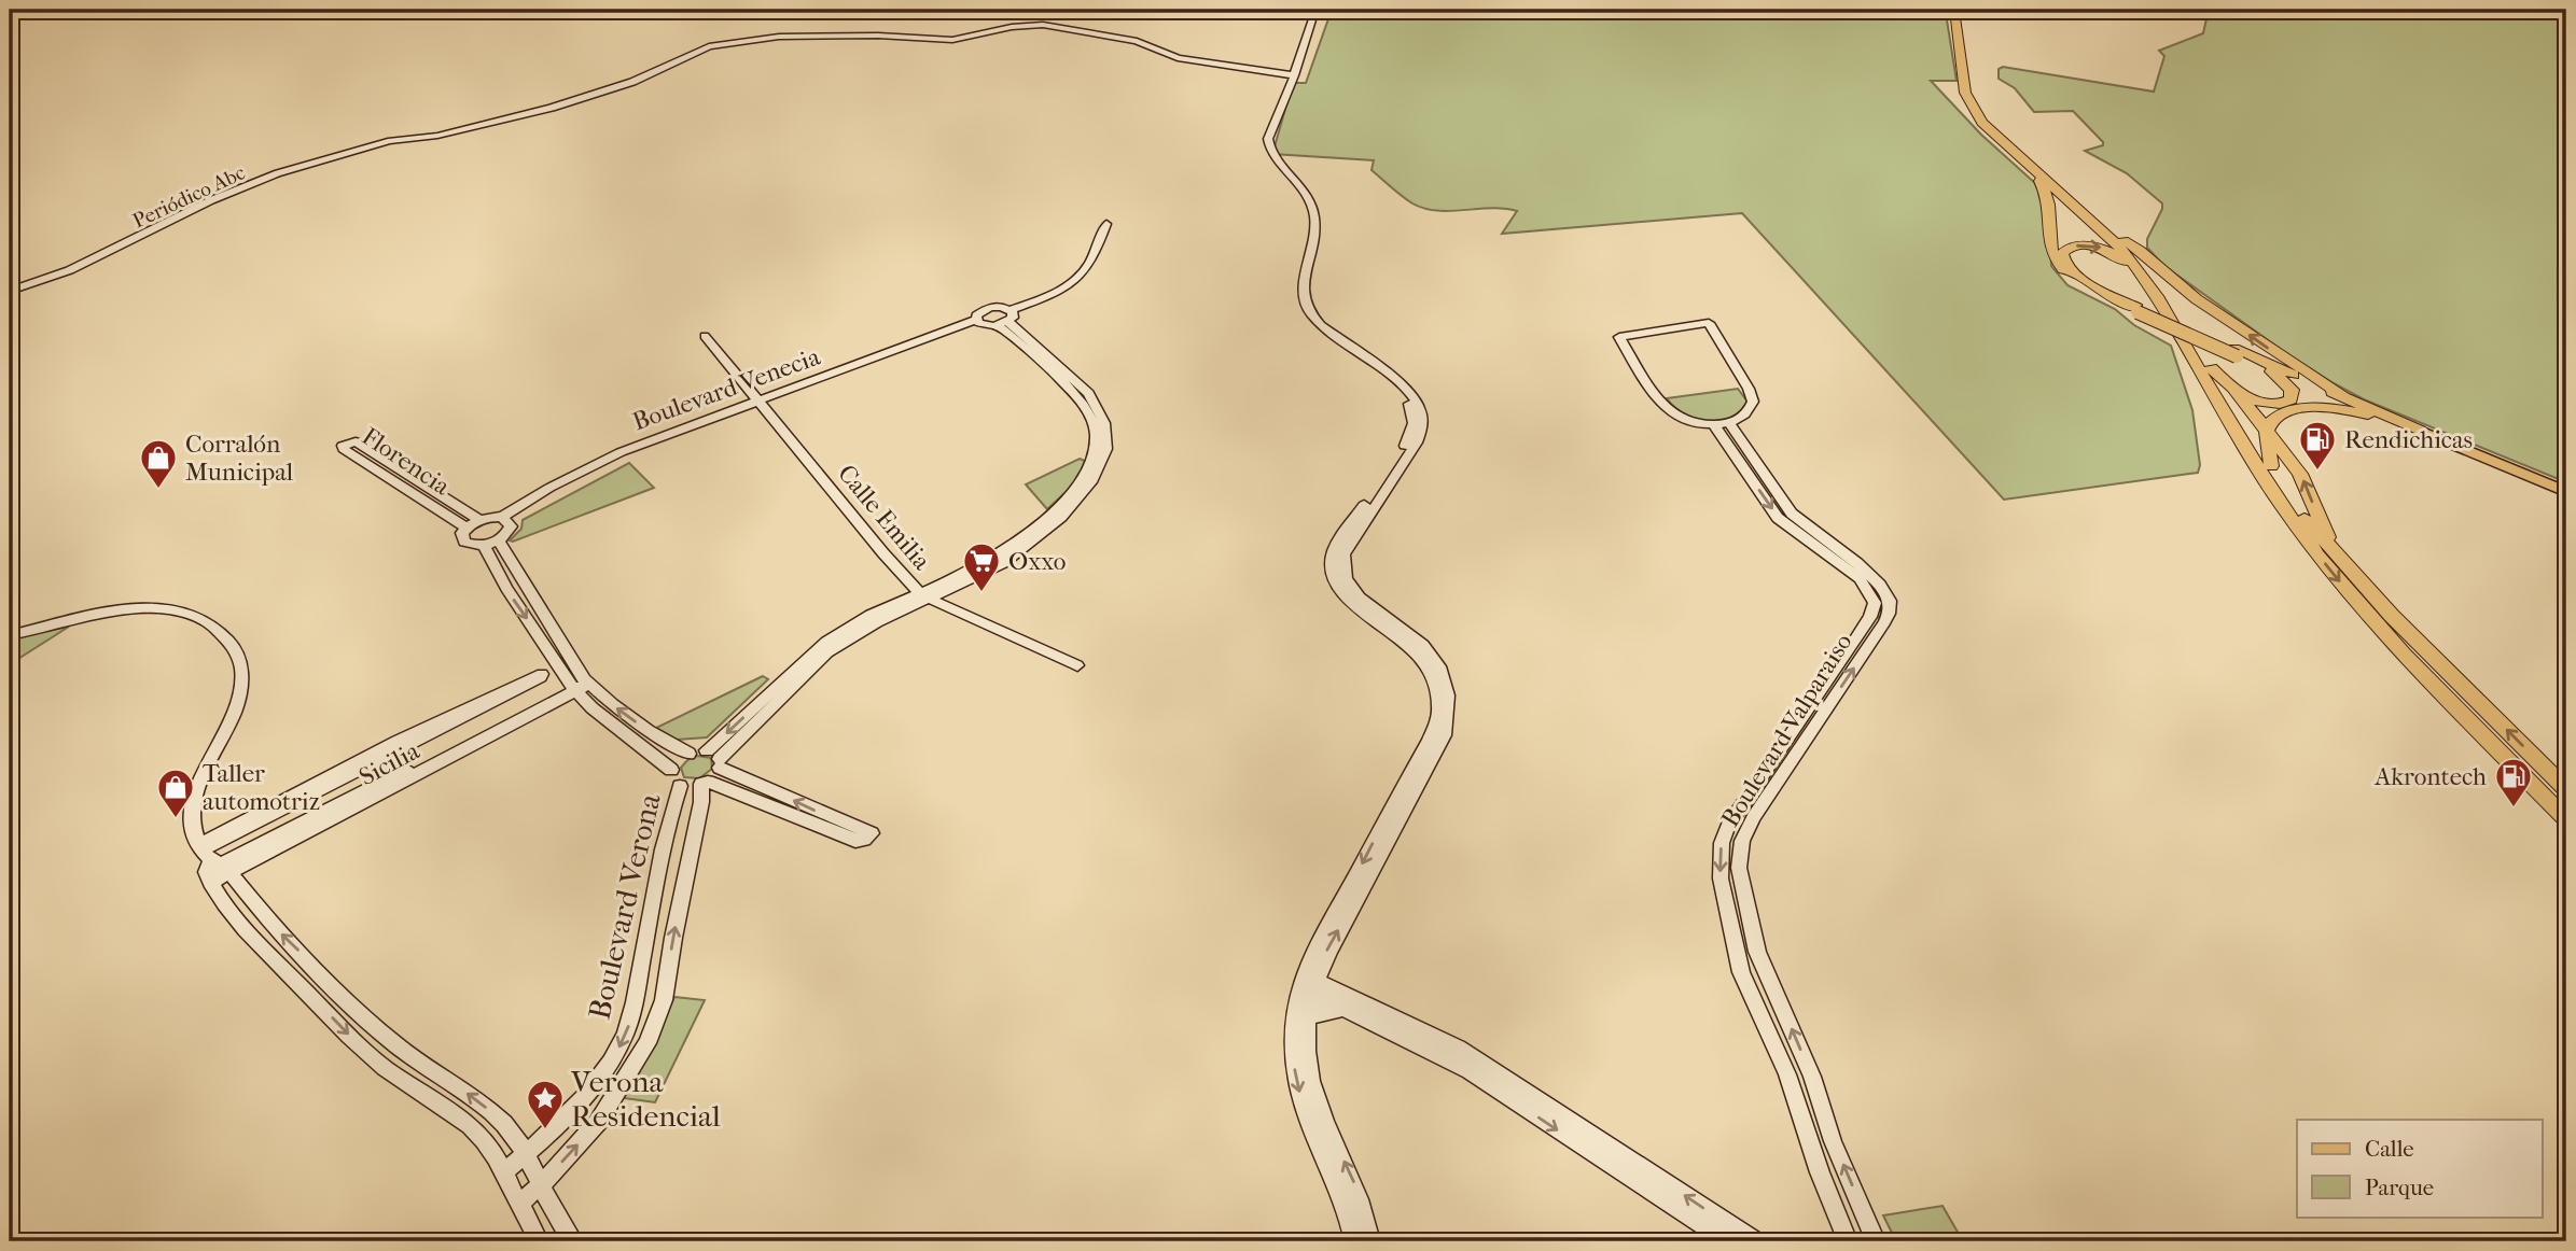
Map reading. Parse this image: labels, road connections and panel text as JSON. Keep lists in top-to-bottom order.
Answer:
{
  "streets": {
    "street": [
      "Periódico Abc",
      "Boulevard Venecia",
      "Florencia",
      "Calle Emilia",
      "Boulevard Valparaiso",
      "Sicilia",
      "Boulevard Verona"
    ]
  },
  "crossings": [
    ["Boulevard Venecia", "Calle Emilia"]
  ],
  "places": {
    "fuel station": ["Rendichicas", "Akrontech"],
    "shop": ["Corralón Municipal", "Taller automotriz"],
    "supermarket": ["Oxxo"],
    "place": ["Verona Residencial"]
  },
  "legend": ["Calle", "Parque"]
}
